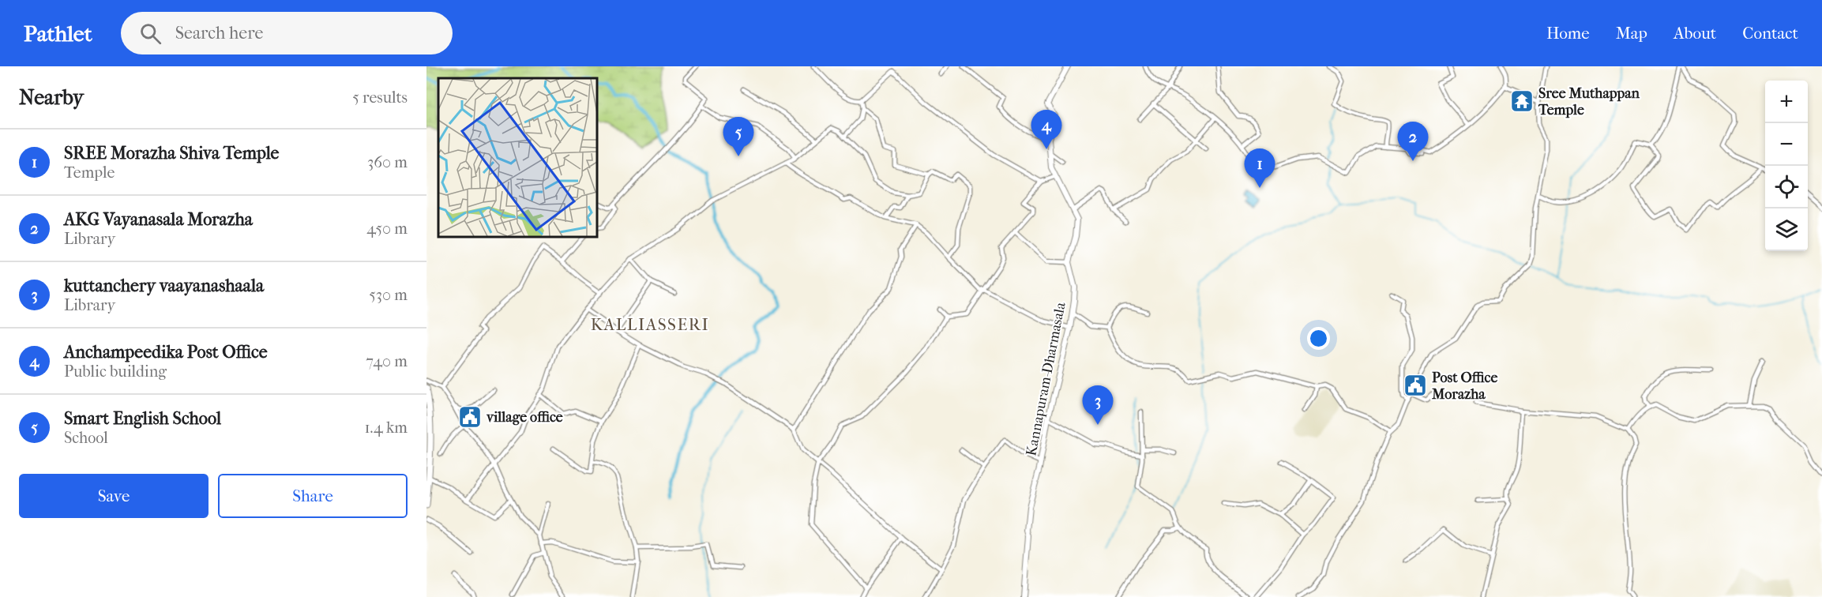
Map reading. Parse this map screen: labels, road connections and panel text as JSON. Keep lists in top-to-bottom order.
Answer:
{
  "streets": {
    "main road": ["Kannapuram-Dharmasala"]
  },
  "districts": ["KALLIASSERI"],
  "places": {
    "temple": ["Sree Muthappan Temple"],
    "public building": ["Post Office Morazha", "village office"]
  },
  "page": {
    "header": "Pathlet",
    "search": "Search here",
    "nav": [
      "Home",
      "Map",
      "About",
      "Contact"
    ],
    "heading": ["Nearby", "5 results"],
    "map_buttons": ["+", "−"],
    "pins": [
      "4",
      "5",
      "2",
      "1",
      "3"
    ],
    "list": [
      {
        "mark": "1",
        "name": "SREE Morazha Shiva Temple",
        "note": "Temple",
        "value": "360 m"
      },
      {
        "mark": "2",
        "name": "AKG Vayanasala Morazha",
        "note": "Library",
        "value": "450 m"
      },
      {
        "mark": "3",
        "name": "kuttanchery vaayanashaala",
        "note": "Library",
        "value": "530 m"
      },
      {
        "mark": "4",
        "name": "Anchampeedika Post Office",
        "note": "Public building",
        "value": "740 m"
      },
      {
        "mark": "5",
        "name": "Smart English School",
        "note": "School",
        "value": "1.4 km"
      }
    ],
    "buttons": ["Save", "Share"]
  }
}
